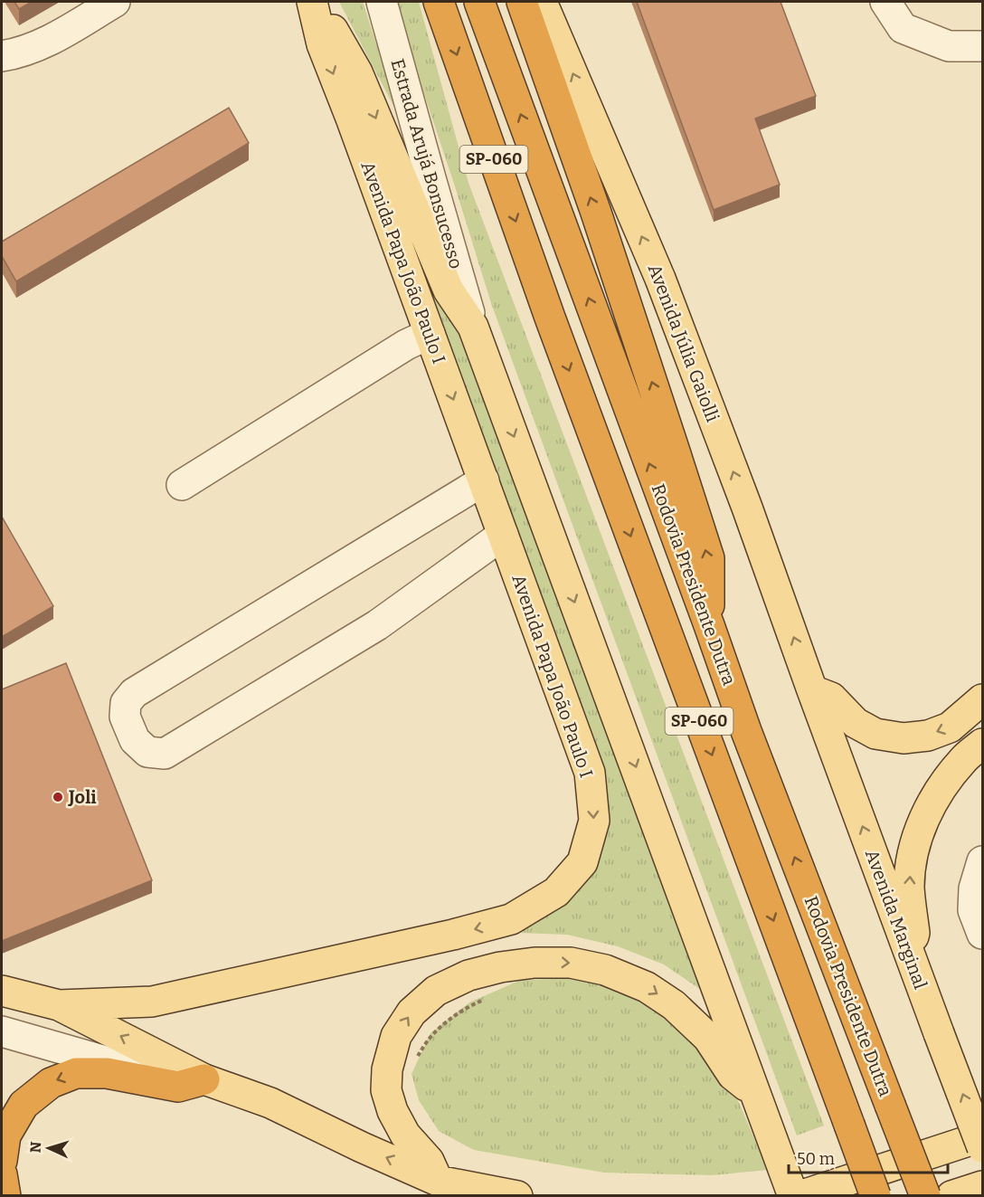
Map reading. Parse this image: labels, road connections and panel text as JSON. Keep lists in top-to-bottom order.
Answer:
{
  "streets": {
    "highway": ["SP-060", "Rodovia Presidente Dutra"],
    "main road": ["Avenida Papa João Paulo I", "Avenida Júlia Gaiolli", "Avenida Marginal"],
    "street": ["Estrada Arujá Bonsucesso"]
  },
  "crossings": [
    ["Avenida Júlia Gaiolli", "Avenida Marginal"]
  ],
  "places": ["Joli"],
  "scale_bar": "50 m",
  "north": "left"
}
